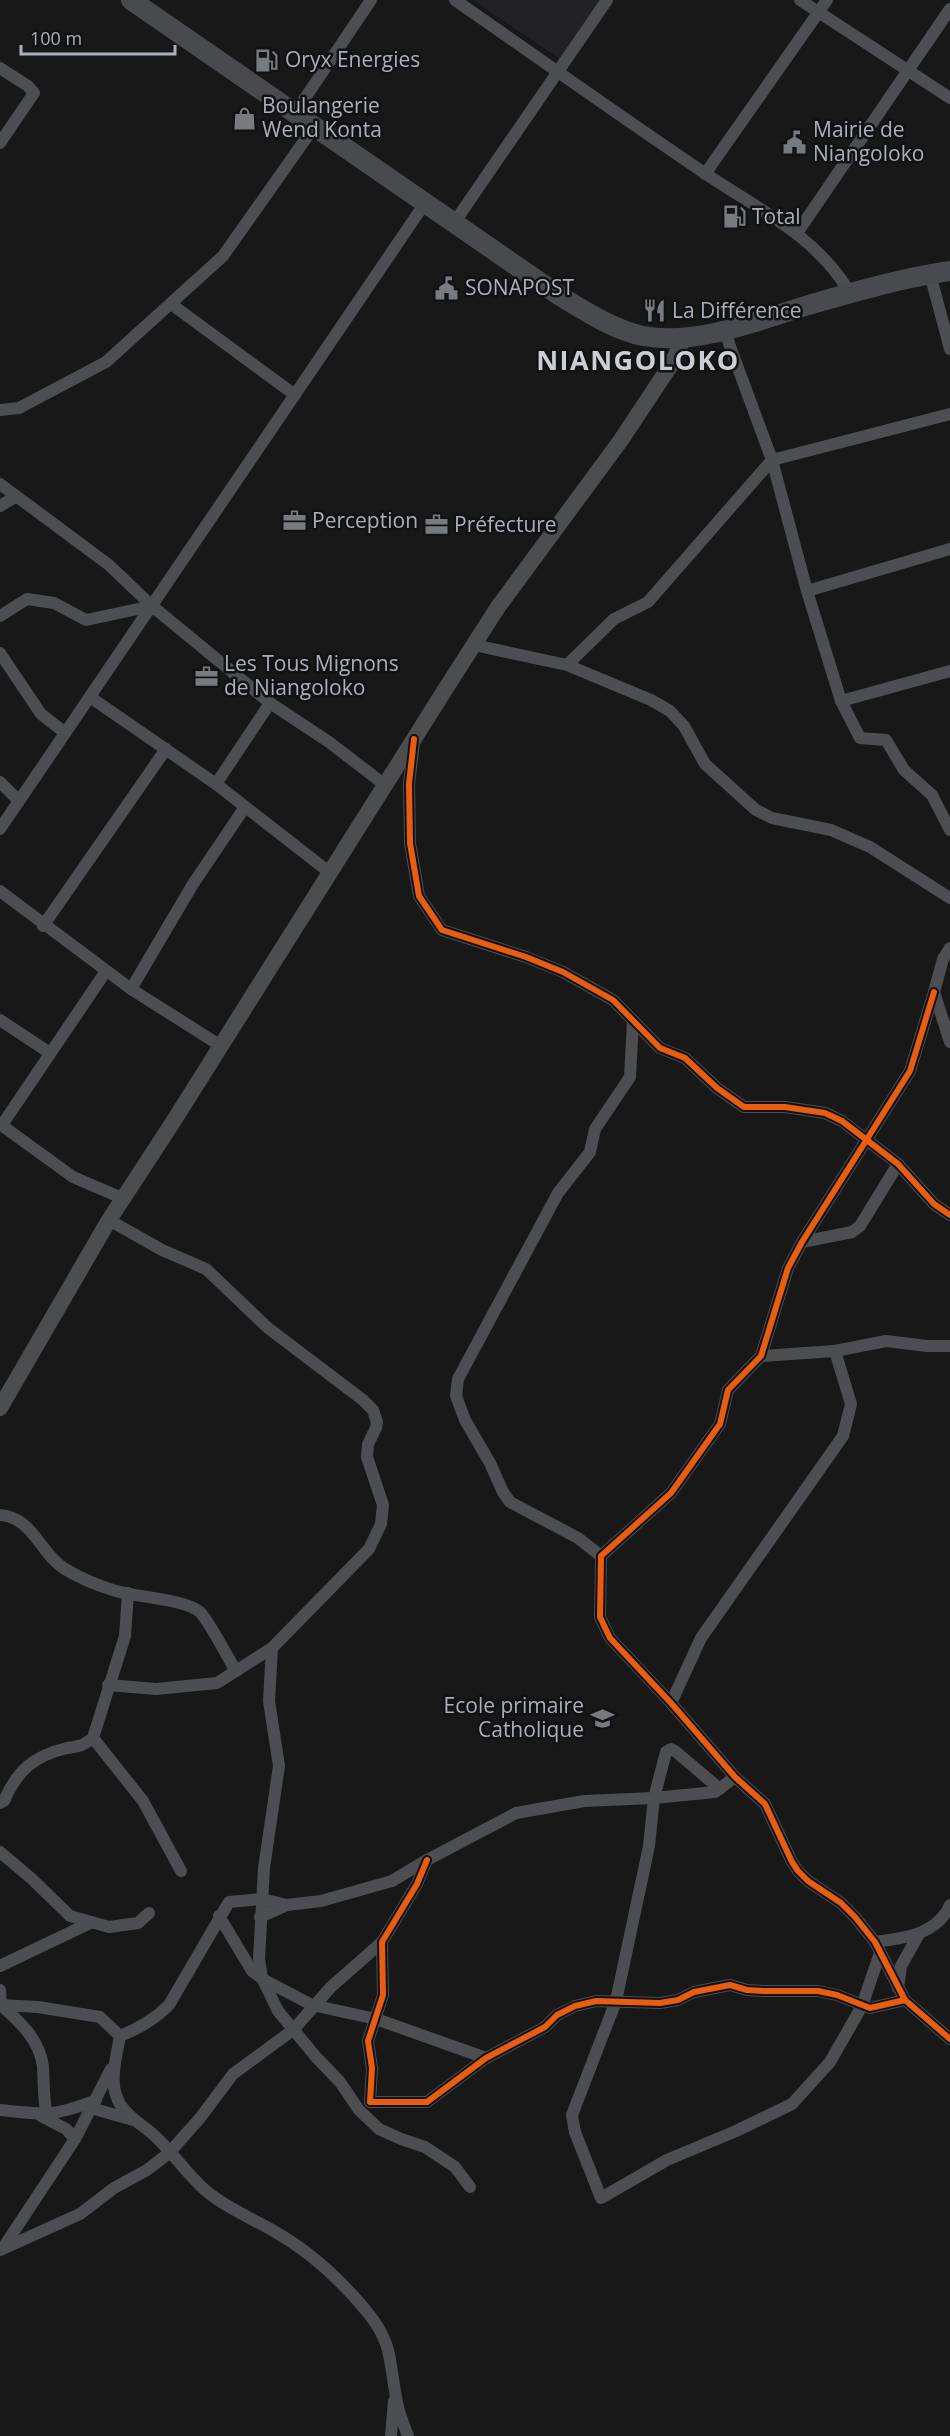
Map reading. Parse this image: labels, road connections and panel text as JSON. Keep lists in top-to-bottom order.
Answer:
{
  "districts": ["NIANGOLOKO"],
  "places": {
    "fuel station": ["Oryx Energies", "Total"],
    "shop": ["Boulangerie Wend Konta"],
    "public building": ["Mairie de Niangoloko", "SONAPOST"],
    "restaurant": ["La Différence"],
    "office": ["Perception", "Préfecture", "Les Tous Mignons de Niangoloko"],
    "school or university": ["Ecole primaire Catholique"]
  },
  "scale_bar": "100 m"
}
